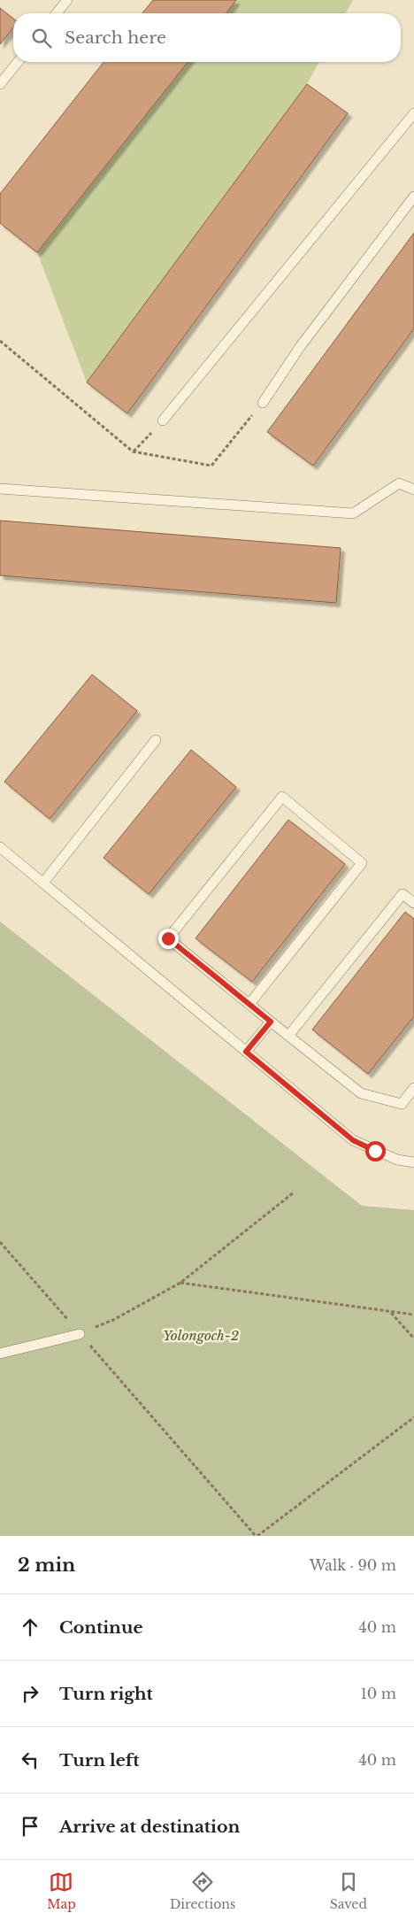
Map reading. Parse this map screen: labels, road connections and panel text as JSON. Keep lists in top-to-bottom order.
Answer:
{
  "parks": ["Yolongoch-2"],
  "page": {
    "search": "Search here",
    "heading": ["2 min", "Walk · 90 m"],
    "list": [
      ["Continue", "40 m"],
      ["Turn right", "10 m"],
      ["Turn left", "40 m"],
      "Arrive at destination"
    ],
    "nav": ["Map", "Directions", "Saved"]
  }
}
